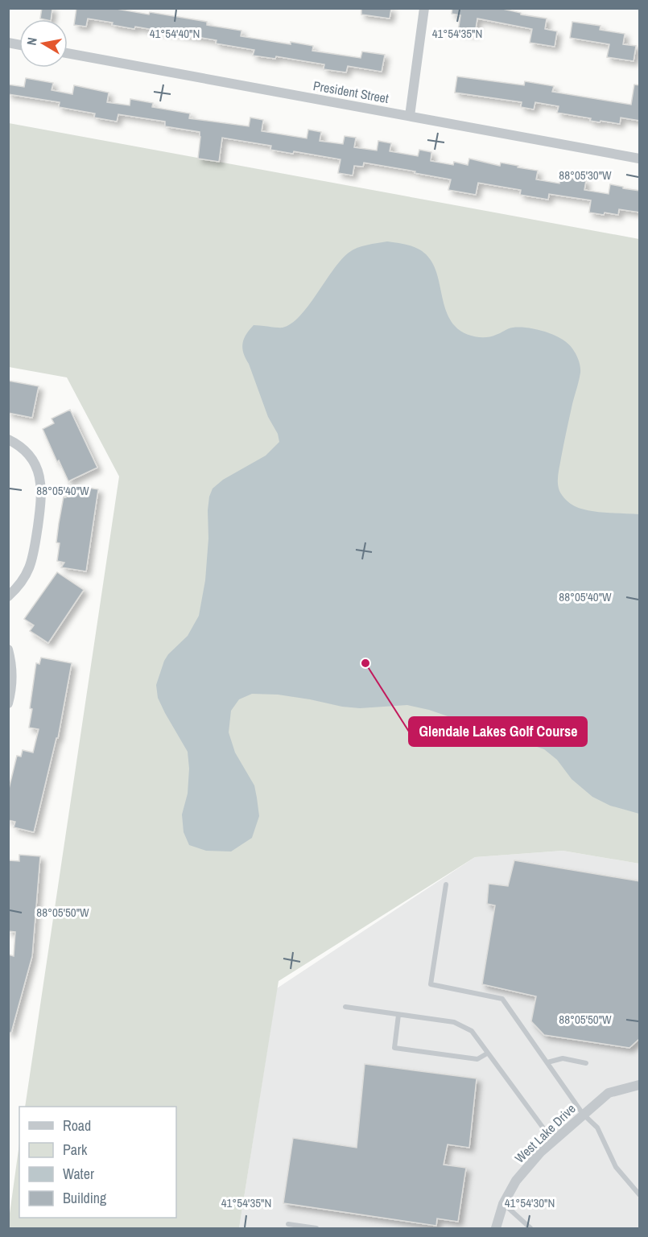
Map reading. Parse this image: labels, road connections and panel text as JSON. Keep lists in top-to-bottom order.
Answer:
{
  "streets": {
    "street": ["President Street", "West Lake Drive"]
  },
  "places": ["Glendale Lakes Golf Course"],
  "legend": [
    "Road",
    "Park",
    "Water",
    "Building"
  ],
  "north": "left",
  "coordinates": [
    "41°54'40\"N",
    "41°54'35\"N",
    "88°05'30\"W",
    "88°05'40\"W",
    "88°05'50\"W",
    "41°54'30\"N"
  ]
}
